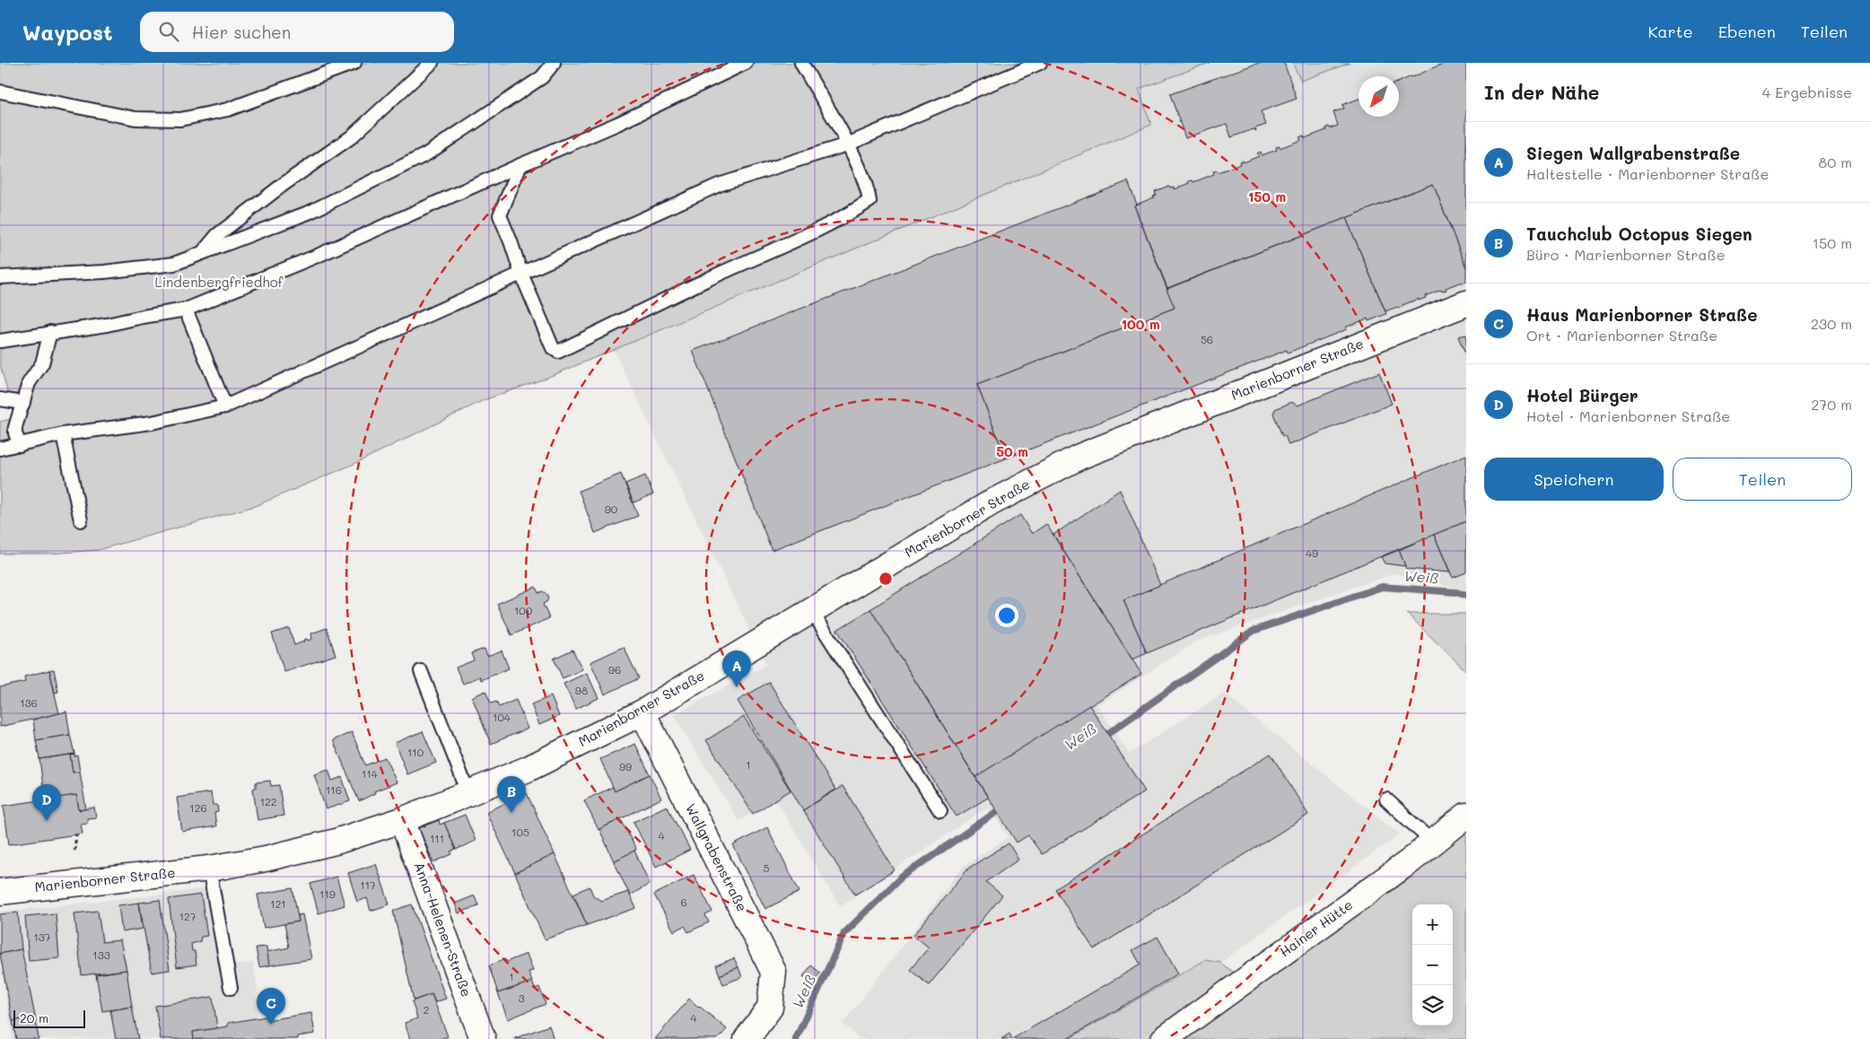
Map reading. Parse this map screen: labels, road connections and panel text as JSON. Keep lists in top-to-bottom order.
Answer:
{
  "streets": {
    "main road": [
      "Marienborner Straße",
      "Wallgrabenstraße",
      "Hainer Hütte",
      "Anna-Helenen-Straße"
    ]
  },
  "crossings": [
    ["Marienborner Straße", "Wallgrabenstraße"],
    ["Marienborner Straße", "Anna-Helenen-Straße"]
  ],
  "water": ["Weiß"],
  "parks": ["Lindenbergfriedhof"],
  "house_numbers": [
    "56",
    "90",
    "49",
    "100",
    "96",
    "98",
    "136",
    "104",
    "110",
    "1",
    "99",
    "114",
    "116",
    "122",
    "126",
    "105",
    "4",
    "111",
    "5",
    "117",
    "119",
    "6",
    "121",
    "127",
    "137",
    "133",
    "1",
    "3",
    "2",
    "4"
  ],
  "scale_bar": "20 m",
  "north": "bottom left",
  "page": {
    "header": "Waypost",
    "search": "Hier suchen",
    "nav": ["Karte", "Ebenen", "Teilen"],
    "heading": ["In der Nähe", "4 Ergebnisse"],
    "list": [
      {
        "mark": "A",
        "name": "Siegen Wallgrabenstraße",
        "note": "Haltestelle · Marienborner Straße",
        "value": "80 m"
      },
      {
        "mark": "B",
        "name": "Tauchclub Octopus Siegen",
        "note": "Büro · Marienborner Straße",
        "value": "150 m"
      },
      {
        "mark": "C",
        "name": "Haus Marienborner Straße",
        "note": "Ort · Marienborner Straße",
        "value": "230 m"
      },
      {
        "mark": "D",
        "name": "Hotel Bürger",
        "note": "Hotel · Marienborner Straße",
        "value": "270 m"
      }
    ],
    "buttons": ["Speichern", "Teilen"],
    "pins": [
      "A",
      "B",
      "D",
      "C"
    ],
    "map_buttons": ["+", "−"],
    "scale": "20 m"
  },
  "rings": ["150 m", "100 m", "50 m"]
}
